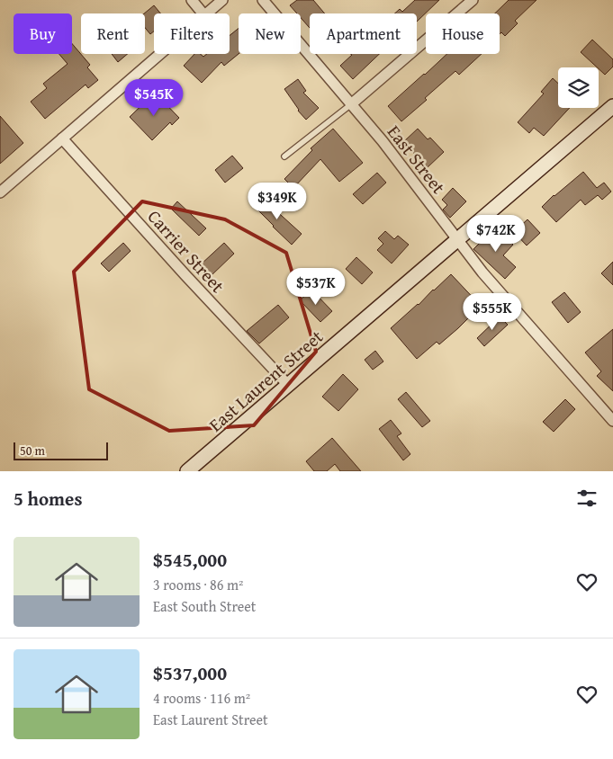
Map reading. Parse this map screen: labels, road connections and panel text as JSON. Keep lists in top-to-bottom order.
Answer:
{
  "streets": {
    "street": ["East Street", "Carrier Street", "East Laurent Street"]
  },
  "crossings": [
    ["East Street", "East Laurent Street"],
    ["Carrier Street", "East Laurent Street"]
  ],
  "scale_bar": "50 m",
  "page": {
    "chip": [
      "Buy",
      "Rent",
      "Filters",
      "New",
      "Apartment",
      "House"
    ],
    "price": [
      "$545K",
      "$349K",
      "$742K",
      "$537K",
      "$555K"
    ],
    "scale": "50 m",
    "heading": "5 homes",
    "list": [
      {
        "name": "$545,000",
        "note": "3 rooms · 86 m² · East South Street"
      },
      {
        "name": "$537,000",
        "note": "4 rooms · 116 m² · East Laurent Street"
      }
    ]
  }
}
